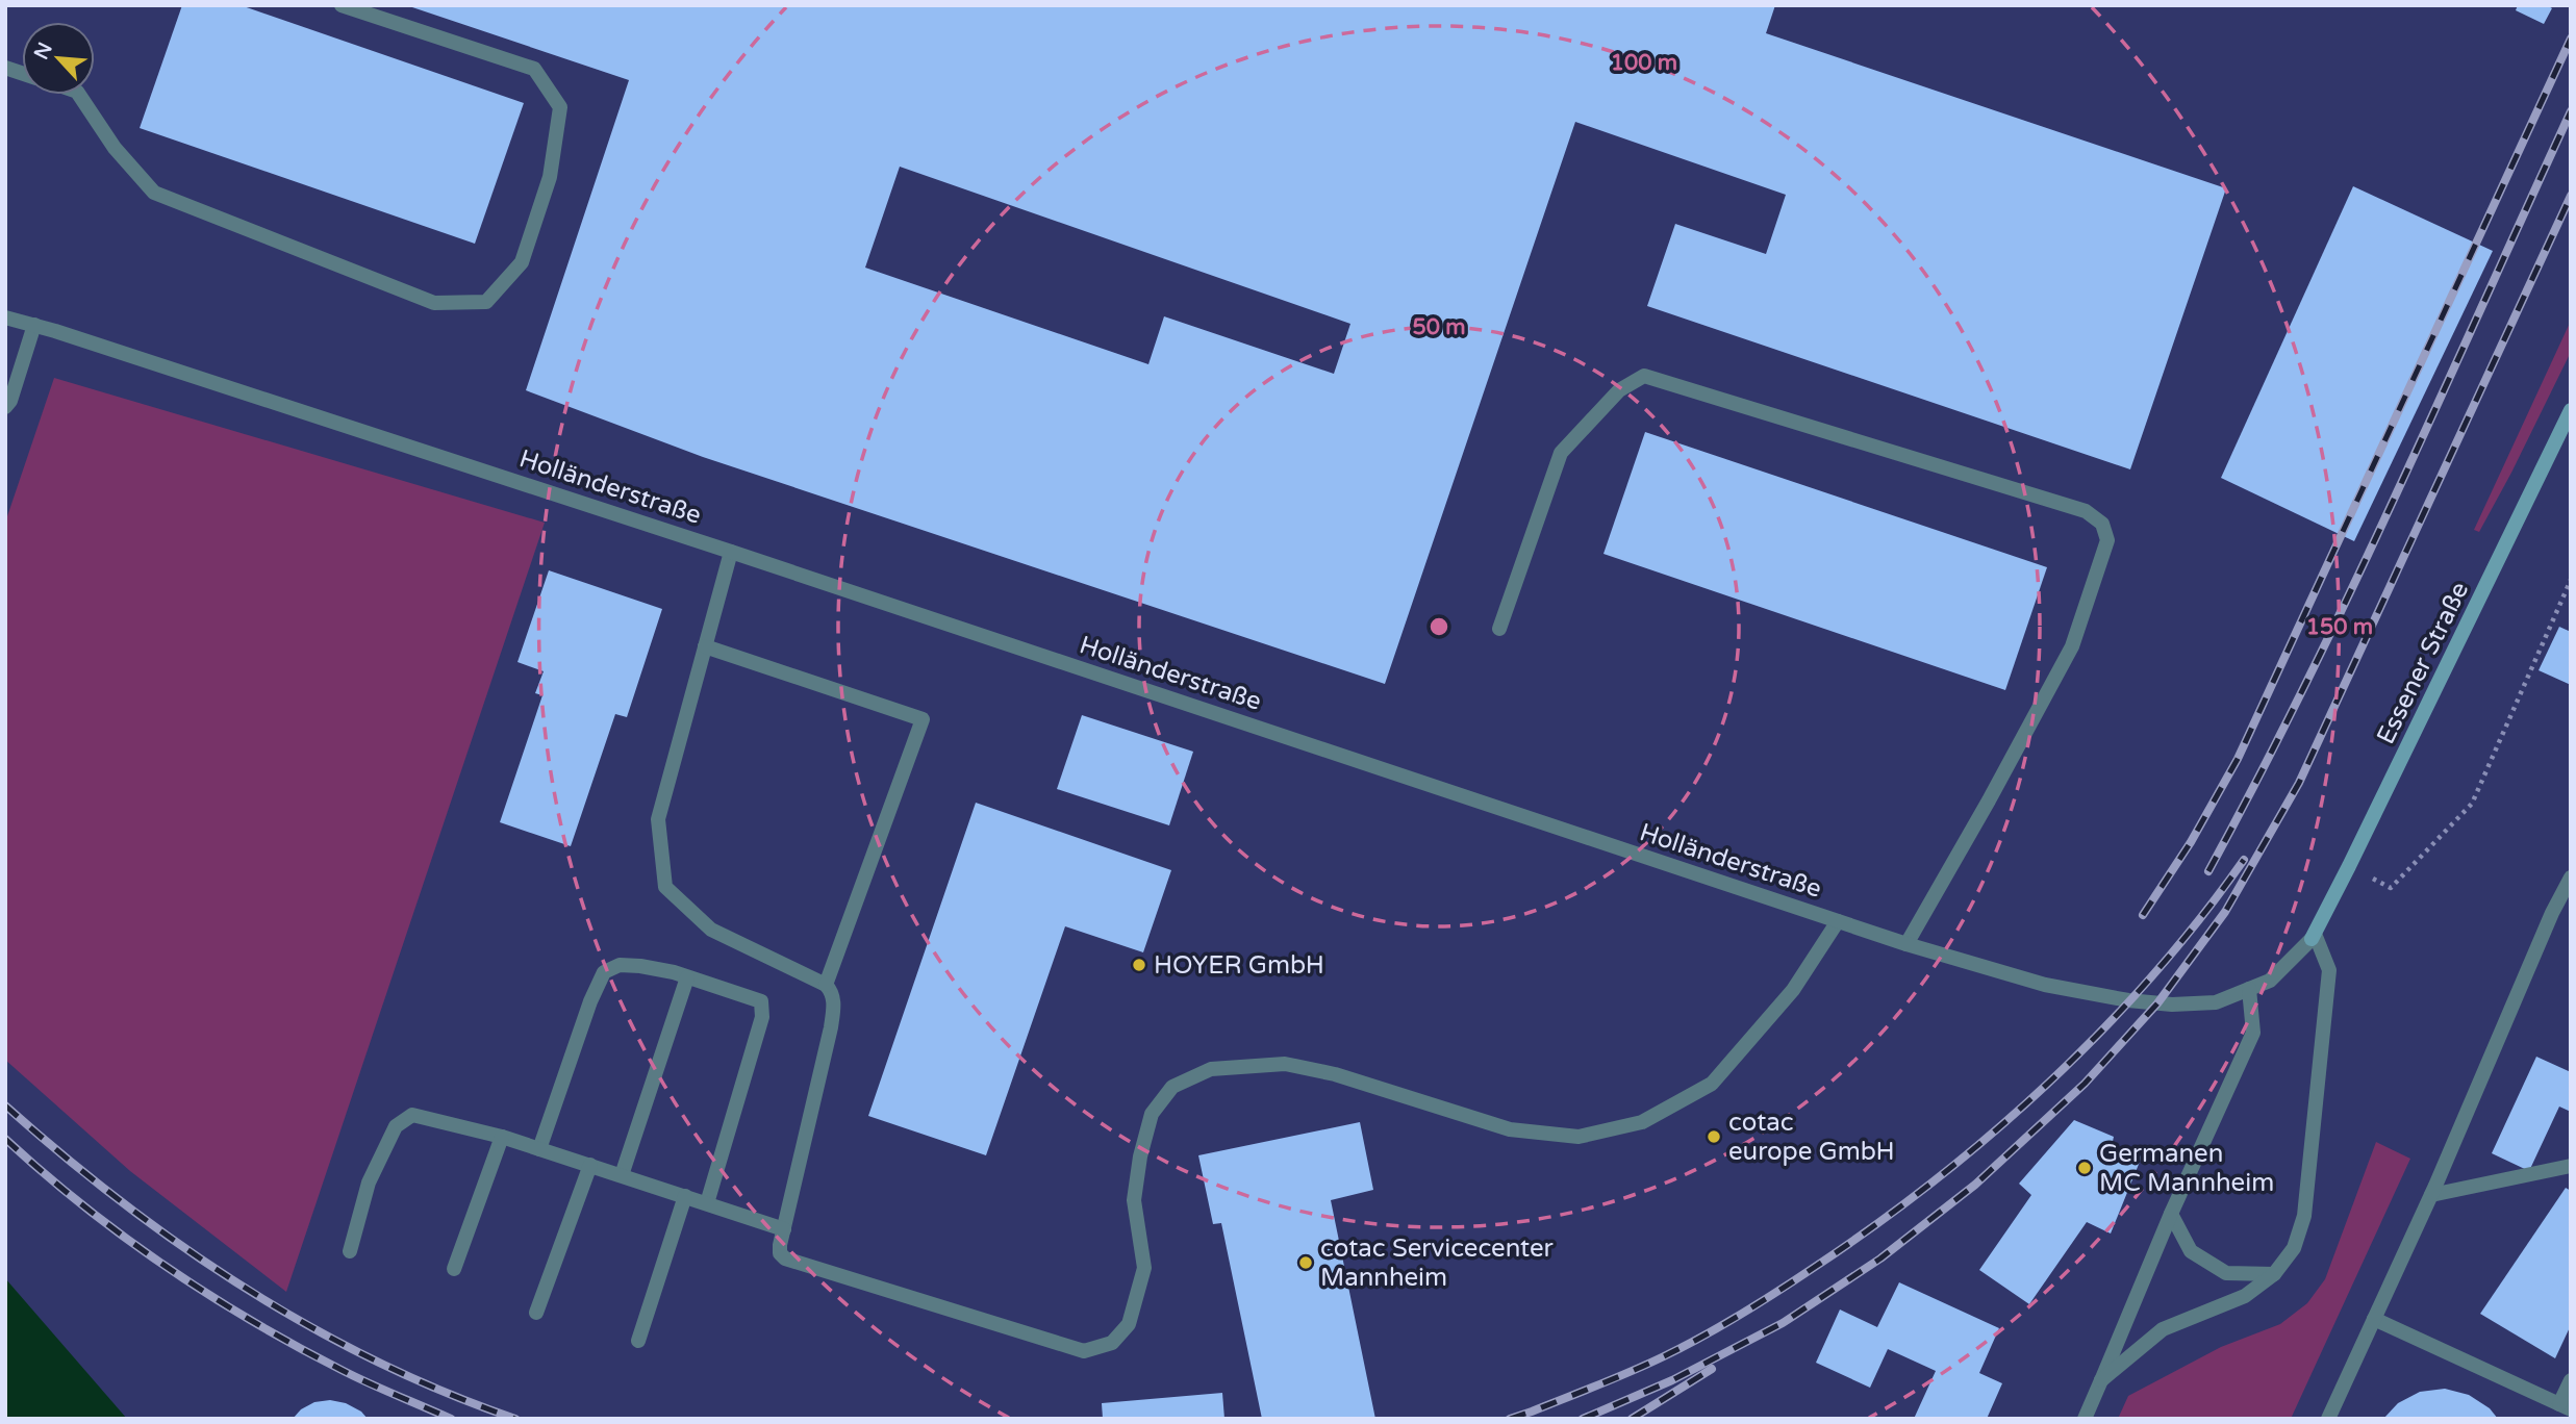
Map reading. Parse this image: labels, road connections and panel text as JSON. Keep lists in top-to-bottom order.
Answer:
{
  "streets": {
    "street": ["Holländerstraße", "Essener Straße"]
  },
  "crossings": [
    ["Holländerstraße", "Essener Straße"]
  ],
  "places": [
    "HOYER GmbH",
    "cotac europe GmbH",
    "Germanen MC Mannheim",
    "cotac Servicecenter Mannheim"
  ],
  "north": "top left",
  "rings": ["100 m", "50 m", "150 m"]
}
